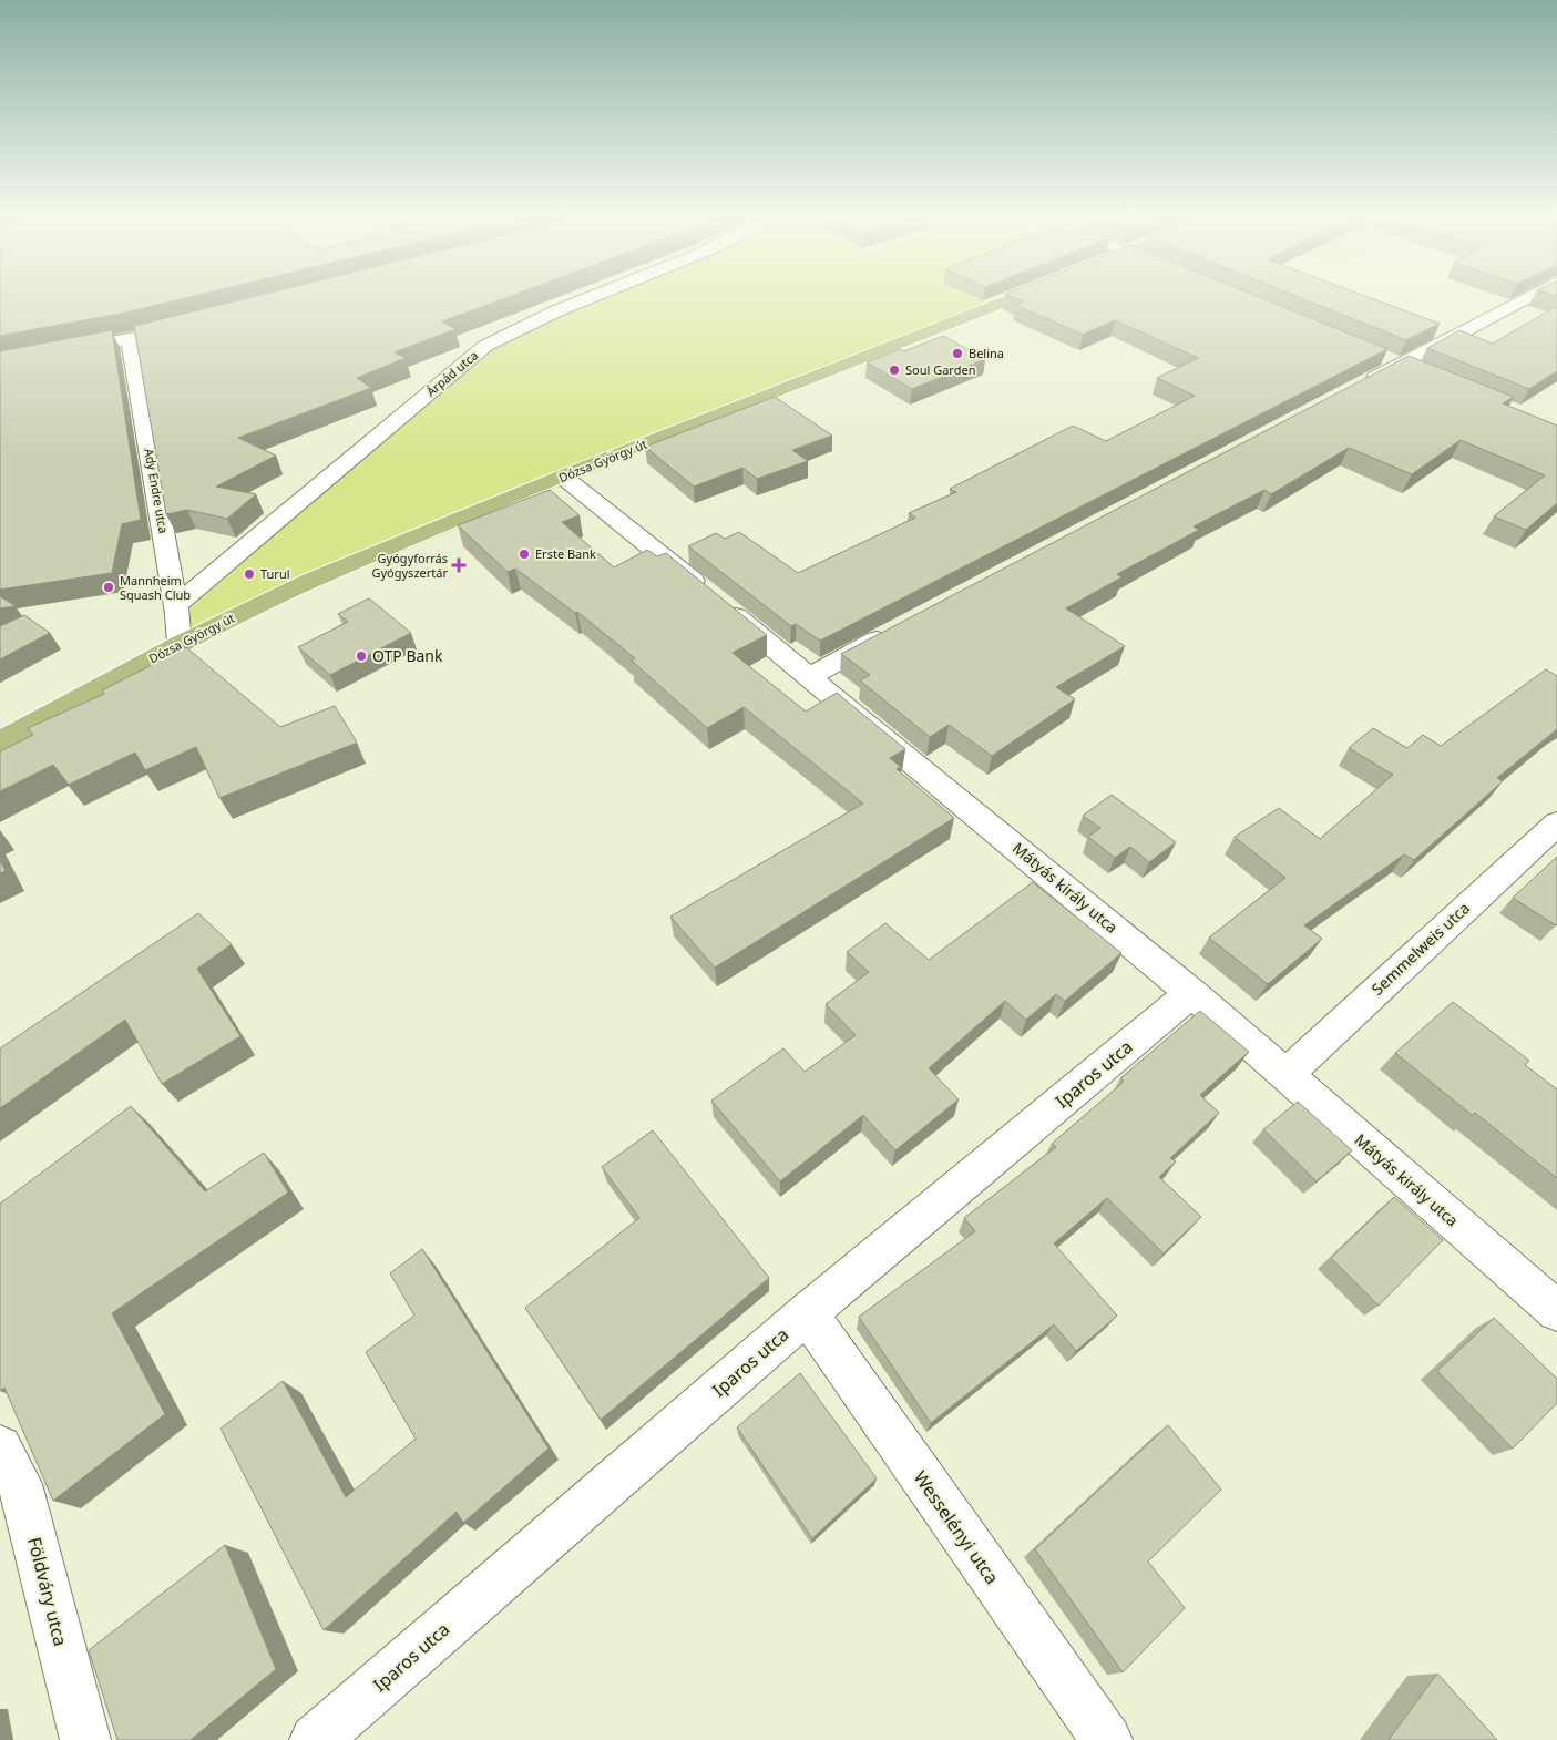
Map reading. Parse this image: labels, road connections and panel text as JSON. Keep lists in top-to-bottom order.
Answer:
{
  "streets": {
    "main road": ["Dózsa György út"],
    "street": [
      "Árpád utca",
      "Ady Endre utca",
      "Mátyás király utca",
      "Semmelweis utca",
      "Iparos utca",
      "Wesselényi utca",
      "Földváry utca"
    ]
  },
  "crossings": [
    ["Árpád utca", "Ady Endre utca"],
    ["Dózsa György út", "Ady Endre utca"],
    ["Dózsa György út", "Mátyás király utca"],
    ["Mátyás király utca", "Semmelweis utca"],
    ["Mátyás király utca", "Iparos utca"],
    ["Iparos utca", "Wesselényi utca"]
  ],
  "places": {
    "other": [
      "Belina",
      "Soul Garden",
      "Erste Bank",
      "Turul",
      "Mannheim Squash Club",
      "OTP Bank"
    ],
    "health": ["Gyógyforrás Gyógyszertár"]
  }
}
